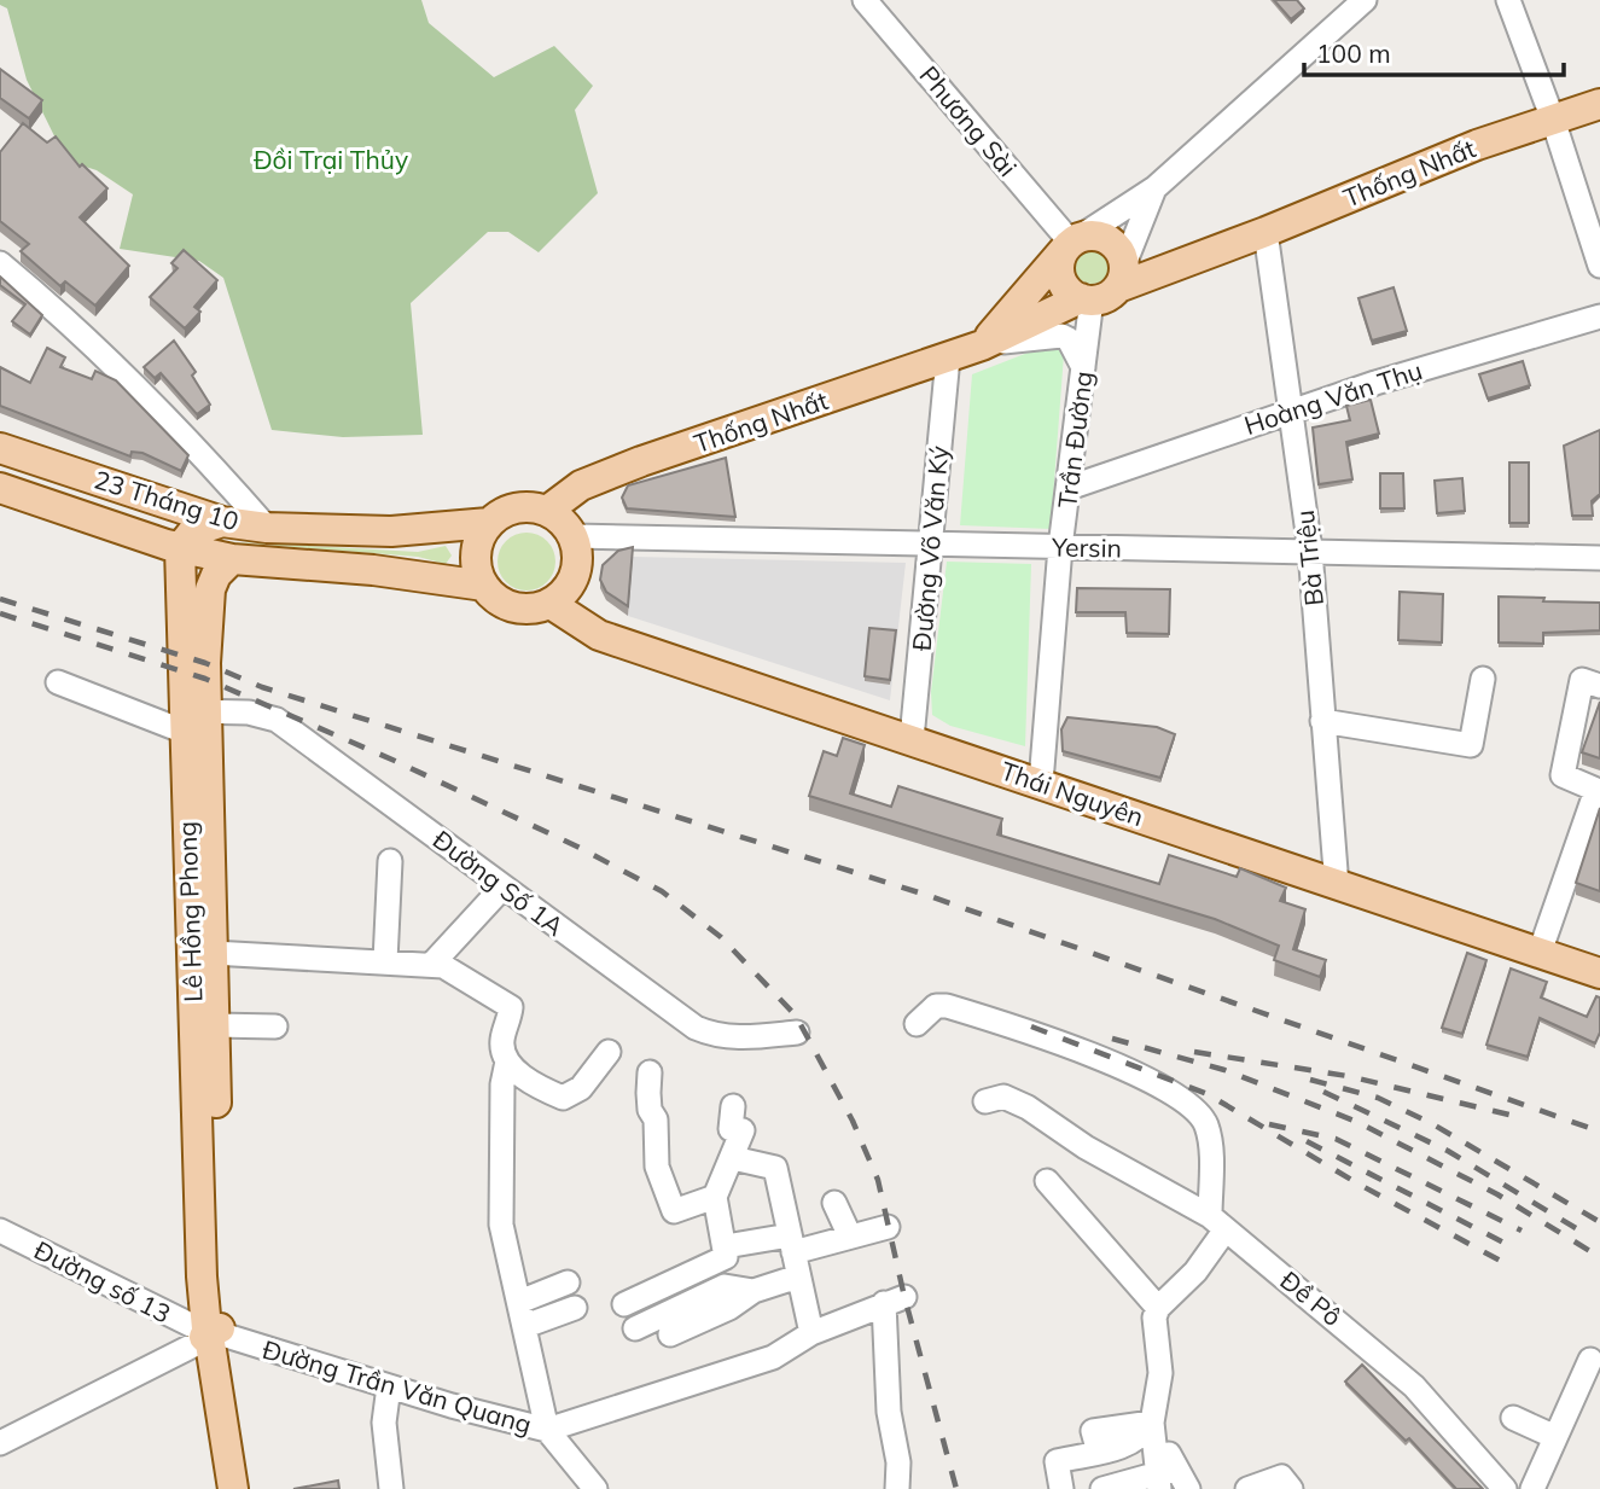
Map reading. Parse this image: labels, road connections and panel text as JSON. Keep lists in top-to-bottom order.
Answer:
{
  "streets": {
    "main road": [
      "Thống Nhất",
      "23 Tháng 10",
      "Thái Nguyên",
      "Lê Hồng Phong"
    ],
    "street": [
      "Phương Sài",
      "Hoàng Văn Thụ",
      "Trần Đường",
      "Yersin",
      "Đường Võ Văn Ký",
      "Bà Triệu",
      "Đường Số 1A",
      "Đường số 13",
      "Đề Pô",
      "Đường Trần Văn Quang"
    ]
  },
  "crossings": [
    ["Phương Sài", "Thống Nhất"],
    ["Thống Nhất", "Trần Đường"],
    ["Thống Nhất", "23 Tháng 10"],
    ["Thống Nhất", "Yersin"],
    ["Thống Nhất", "Đường Võ Văn Ký"],
    ["Thống Nhất", "Bà Triệu"],
    ["Thống Nhất", "Thái Nguyên"],
    ["Hoàng Văn Thụ", "Trần Đường"],
    ["Hoàng Văn Thụ", "Bà Triệu"],
    ["Trần Đường", "Yersin"],
    ["Trần Đường", "Thái Nguyên"],
    ["23 Tháng 10", "Yersin"],
    ["23 Tháng 10", "Thái Nguyên"],
    ["23 Tháng 10", "Lê Hồng Phong"],
    ["Yersin", "Đường Võ Văn Ký"],
    ["Yersin", "Bà Triệu"],
    ["Yersin", "Thái Nguyên"],
    ["Đường Võ Văn Ký", "Thái Nguyên"],
    ["Bà Triệu", "Thái Nguyên"],
    ["Đường Số 1A", "Lê Hồng Phong"],
    ["Lê Hồng Phong", "Đường số 13"],
    ["Lê Hồng Phong", "Đường Trần Văn Quang"],
    ["Đường số 13", "Đường Trần Văn Quang"]
  ],
  "parks": ["Đồi Trại Thủy"],
  "scale_bar": "100 m"
}
